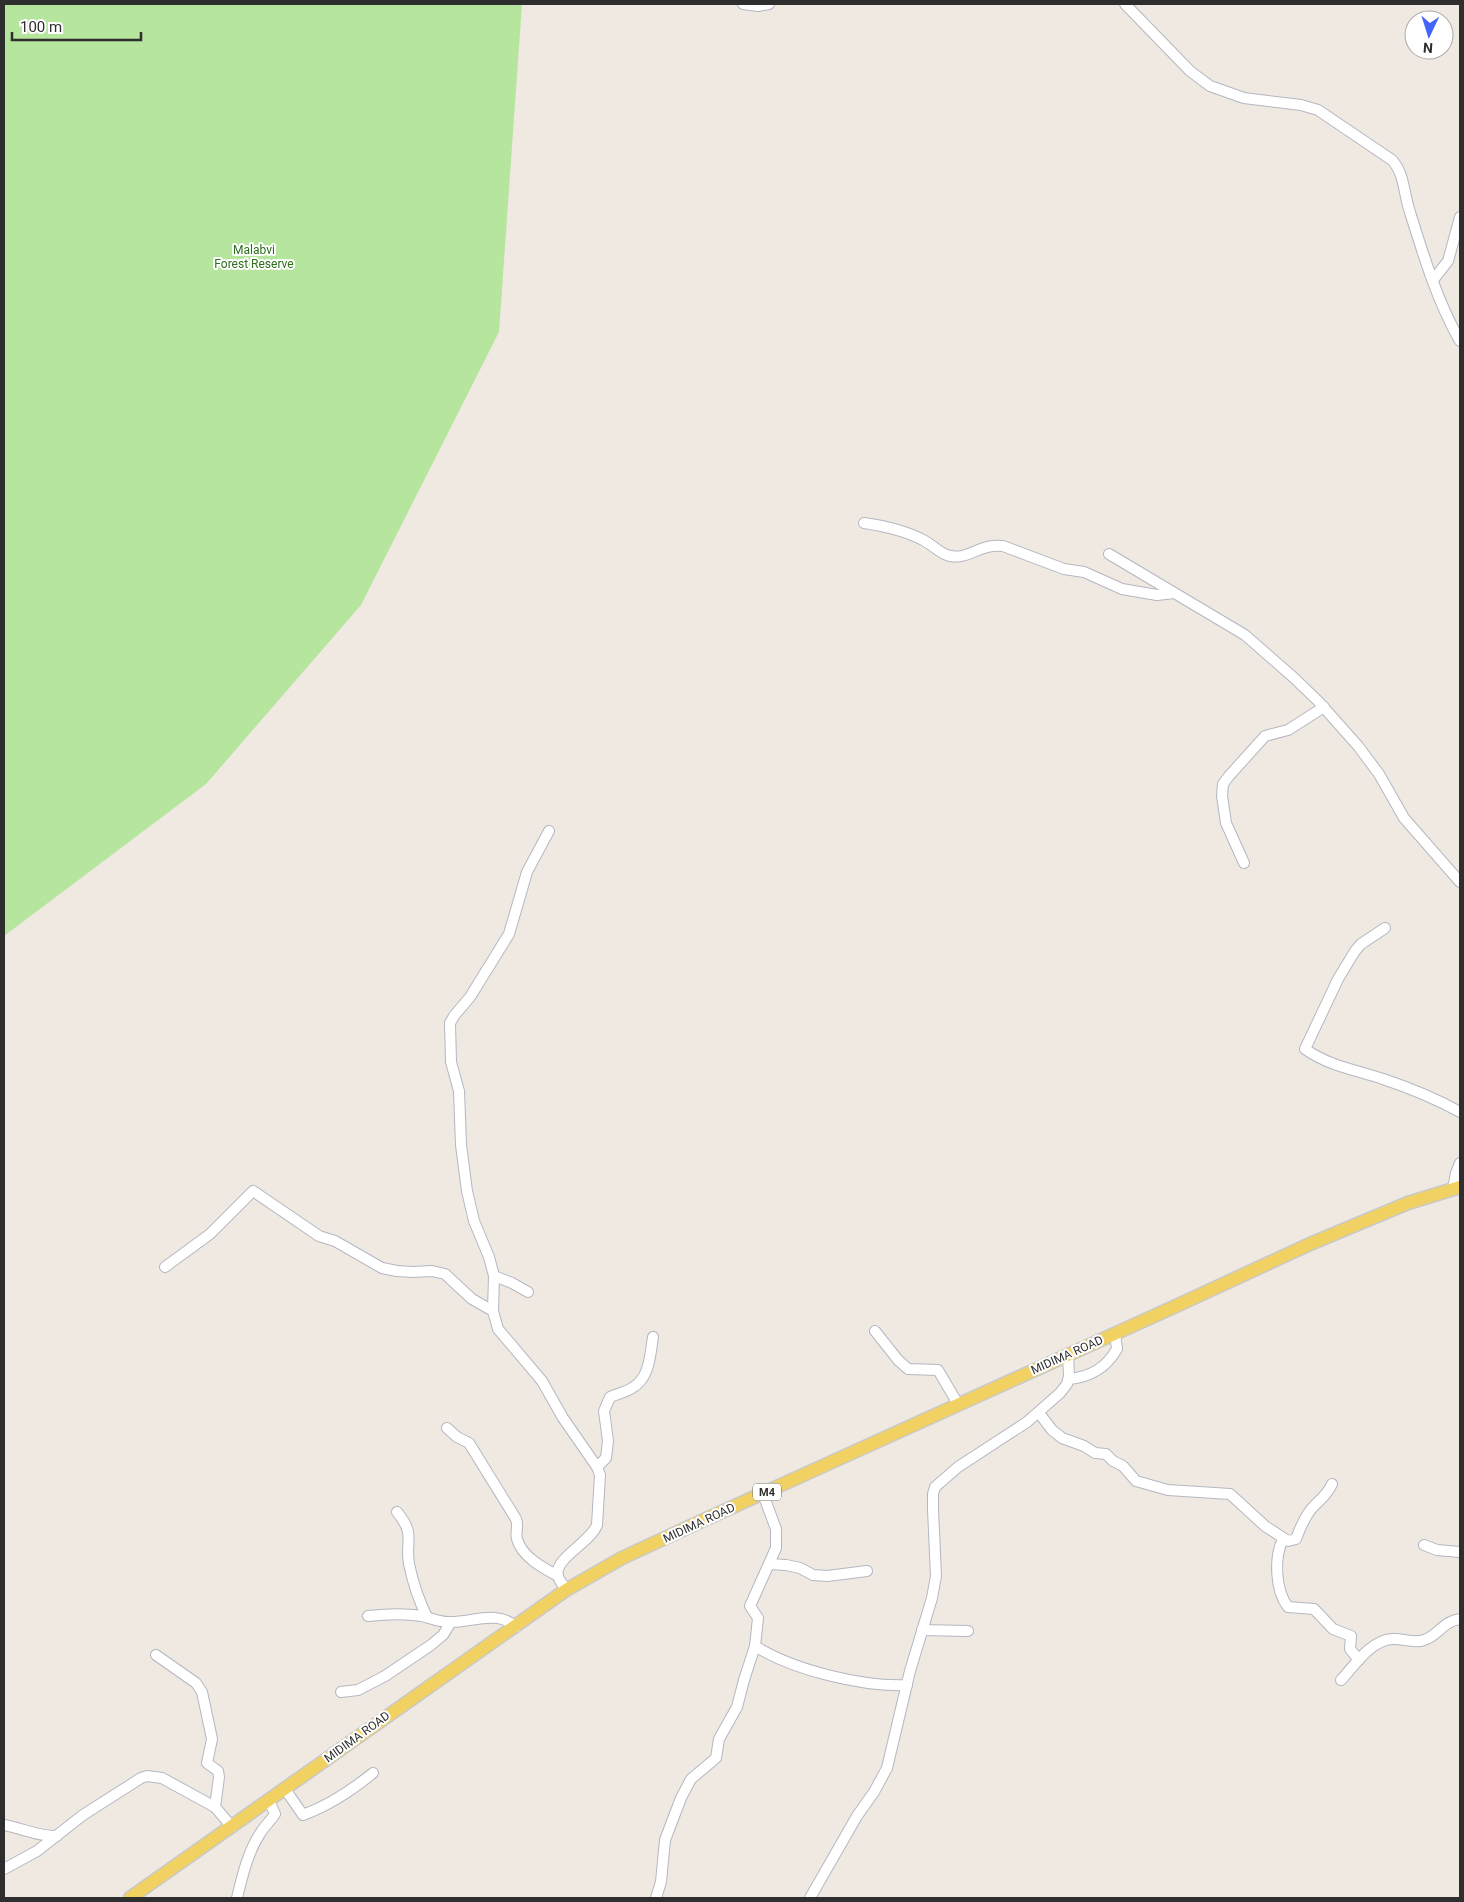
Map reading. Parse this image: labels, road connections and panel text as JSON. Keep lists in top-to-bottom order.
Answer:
{
  "streets": {
    "main road": ["MIDIMA ROAD", "M4"]
  },
  "parks": ["Malabvi Forest Reserve"],
  "scale_bar": "100 m",
  "north": "bottom"
}
